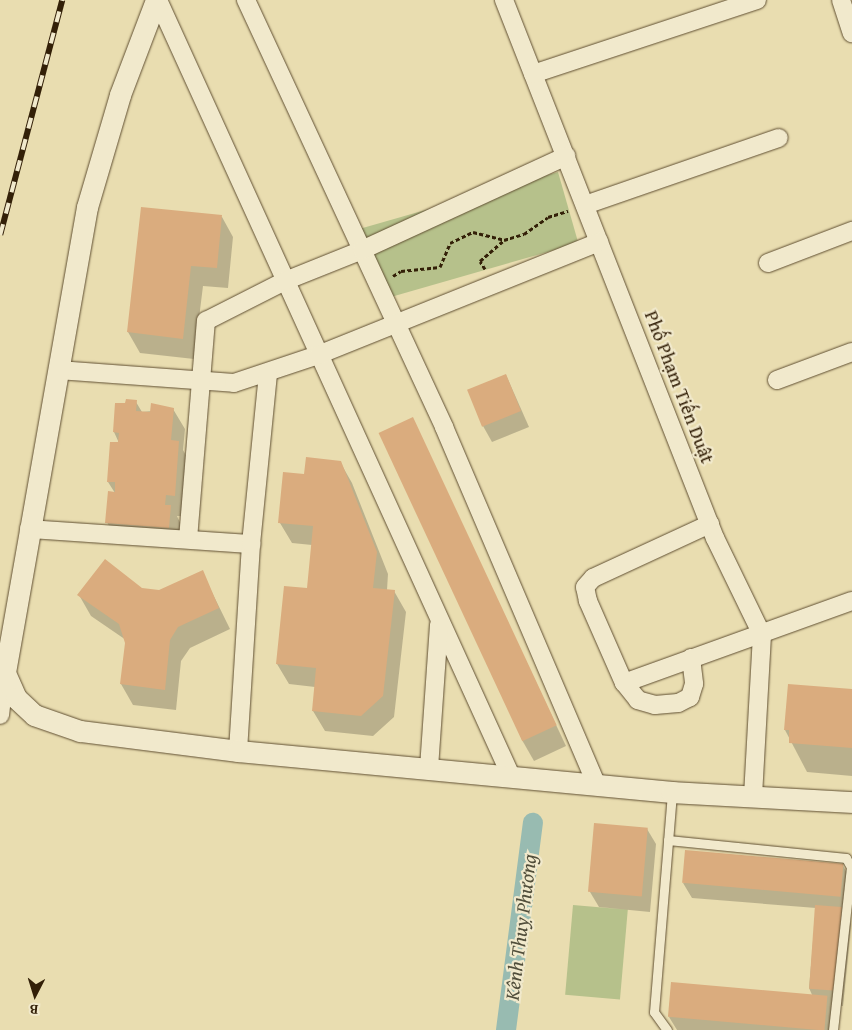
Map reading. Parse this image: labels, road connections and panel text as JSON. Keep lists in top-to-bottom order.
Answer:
{
  "streets": {
    "street": ["Phố Phạm Tiến Duật"]
  },
  "water": ["Kênh Thuỵ Phương"],
  "north": "bottom"
}
